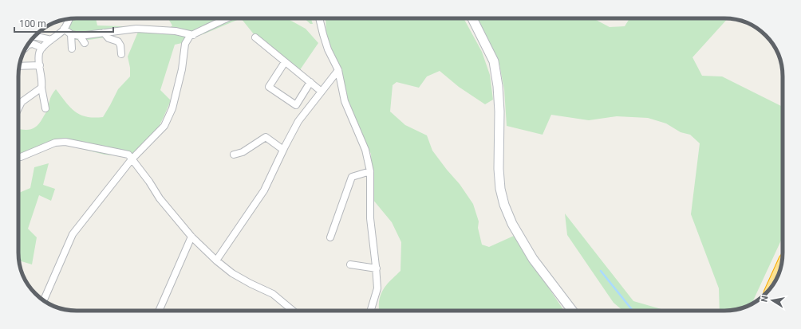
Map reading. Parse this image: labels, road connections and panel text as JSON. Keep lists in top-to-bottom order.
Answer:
{
  "scale_bar": "100 m",
  "north": "left"
}
